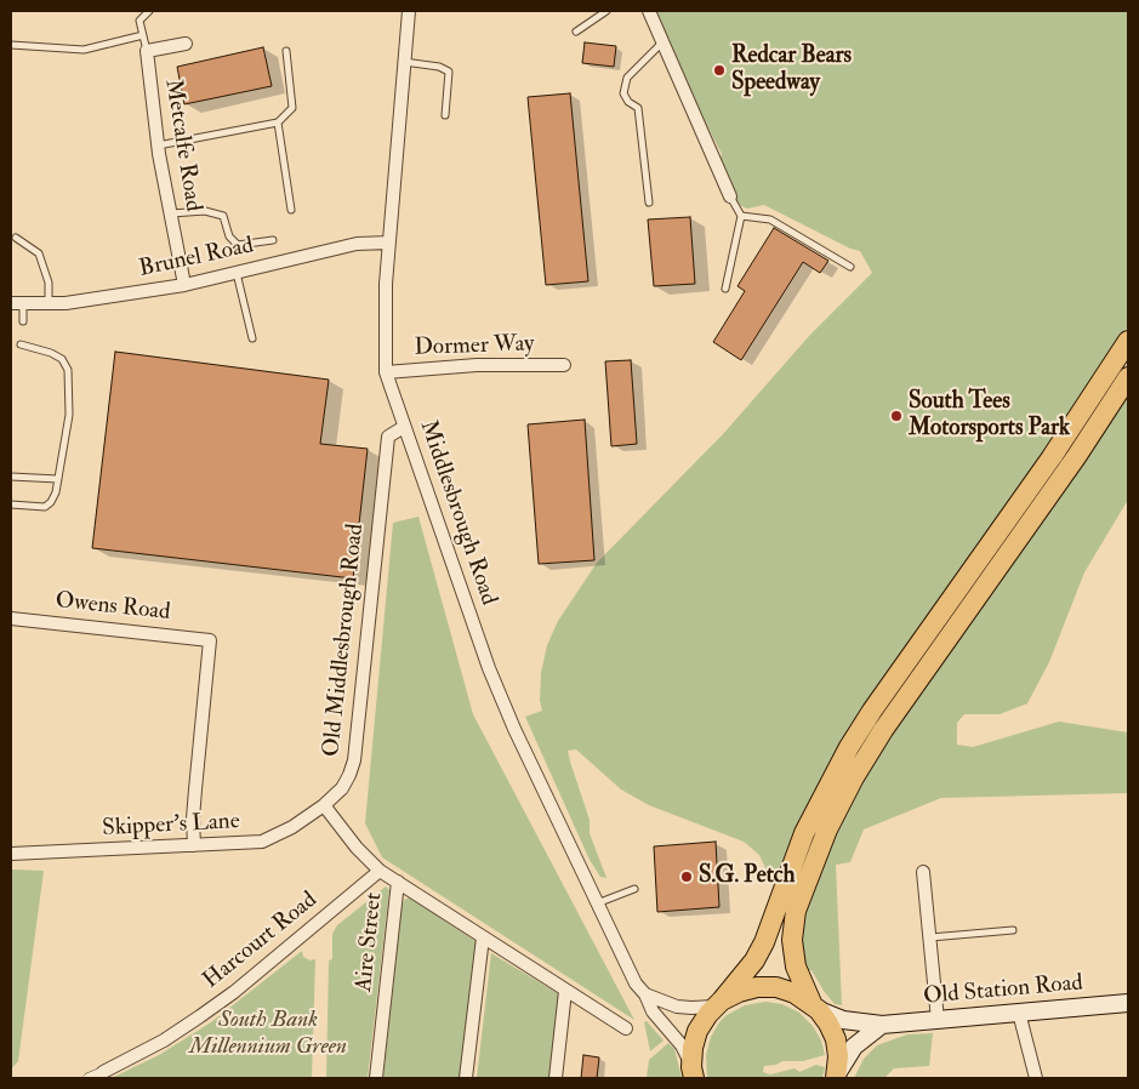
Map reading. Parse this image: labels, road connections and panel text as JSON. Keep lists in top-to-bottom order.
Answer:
{
  "streets": {
    "main road": ["Old Station Road"],
    "street": [
      "Metcalfe Road",
      "Brunel Road",
      "Dormer Way",
      "Middlesbrough Road",
      "Owens Road",
      "Old Middlesbrough Road",
      "Skipper's Lane",
      "Harcourt Road",
      "Aire Street"
    ]
  },
  "crossings": [
    ["Metcalfe Road", "Brunel Road"],
    ["Brunel Road", "Middlesbrough Road"],
    ["Dormer Way", "Middlesbrough Road"],
    ["Middlesbrough Road", "Old Middlesbrough Road"],
    ["Owens Road", "Skipper's Lane"],
    ["Old Middlesbrough Road", "Skipper's Lane"]
  ],
  "parks": ["South Bank Millennium Green"],
  "places": ["Redcar Bears Speedway", "South Tees Motorsports Park", "S.G. Petch"]
}
